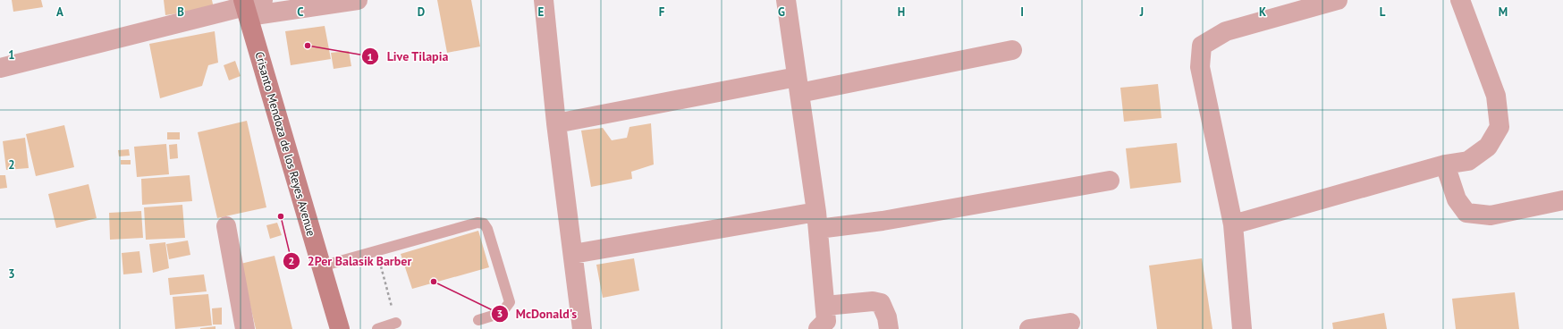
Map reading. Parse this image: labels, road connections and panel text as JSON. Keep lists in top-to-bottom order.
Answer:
{
  "streets": {
    "main road": ["Crisanto Mendoza de los Reyes Avenue"]
  },
  "places": ["Live Tilapia", "2Per Balasik Barber", "McDonald's"],
  "grid": {
    "columns": [
      "A",
      "B",
      "C",
      "D",
      "E",
      "F",
      "G",
      "H",
      "I",
      "J",
      "K",
      "L",
      "M"
    ],
    "rows": ["1", "2", "3"]
  }
}
